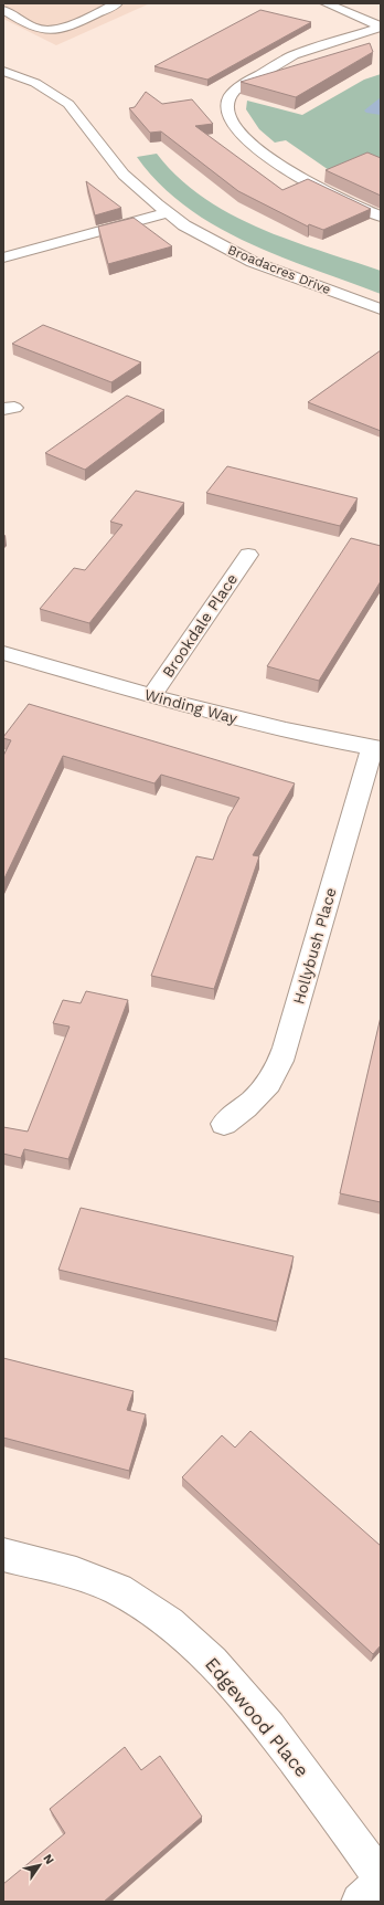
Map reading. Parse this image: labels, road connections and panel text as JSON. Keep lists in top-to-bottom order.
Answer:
{
  "streets": {
    "street": [
      "Broadacres Drive",
      "Brookdale Place",
      "Winding Way",
      "Hollybush Place",
      "Edgewood Place"
    ]
  },
  "crossings": [
    ["Brookdale Place", "Winding Way"],
    ["Winding Way", "Hollybush Place"]
  ],
  "north": "top right"
}
